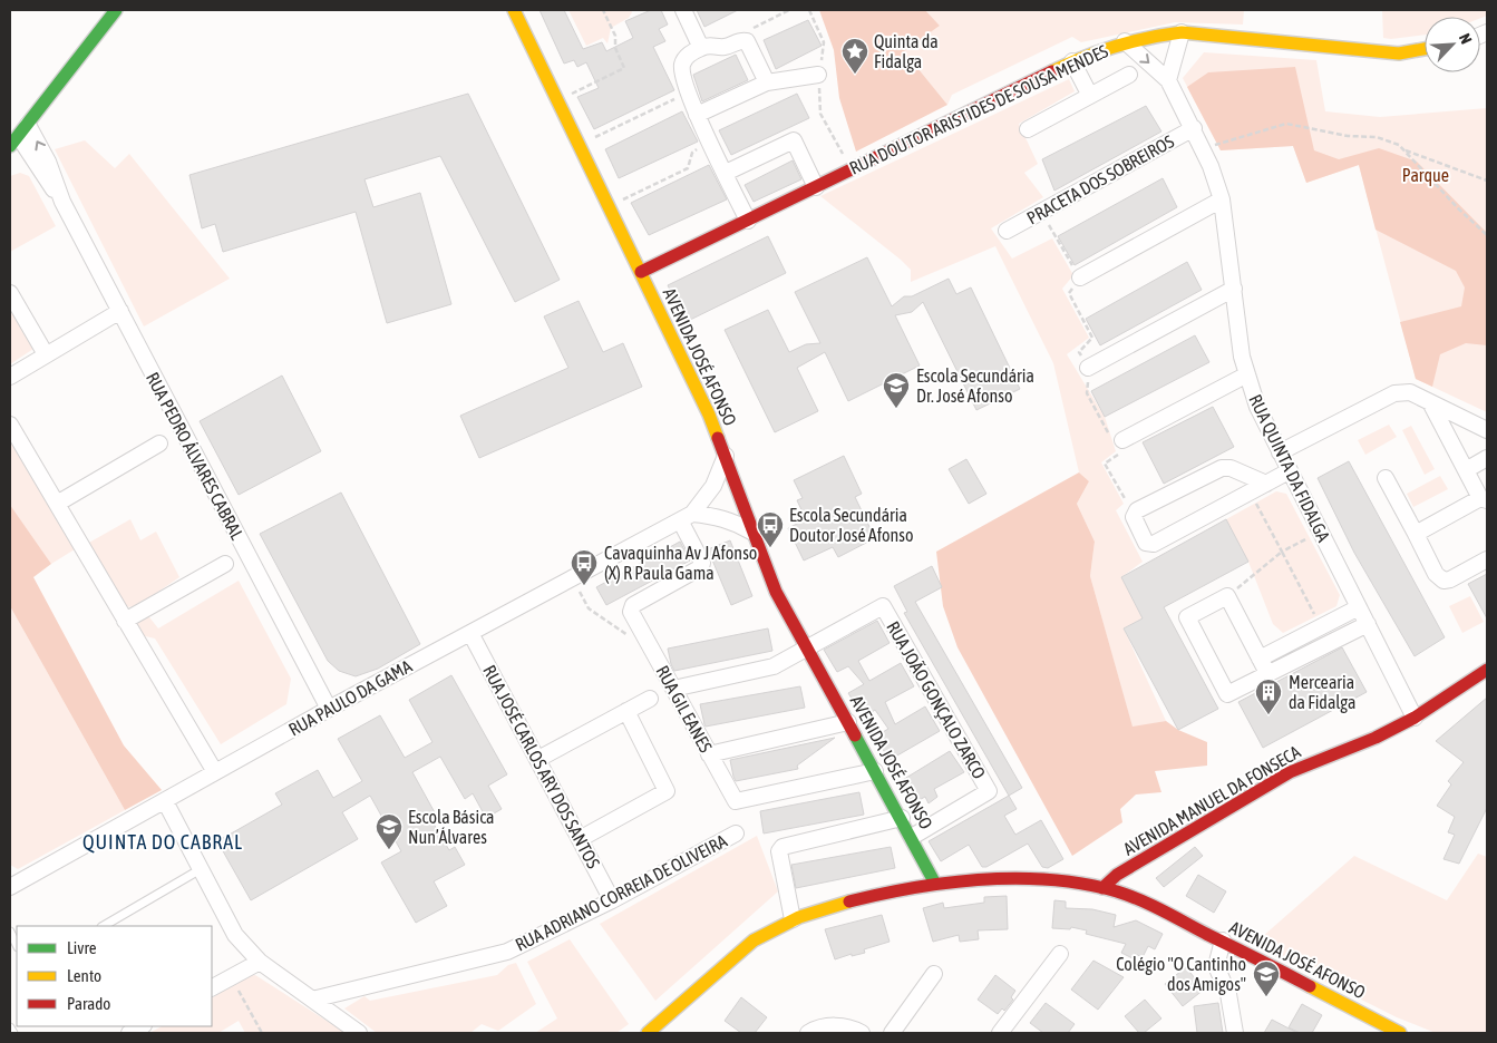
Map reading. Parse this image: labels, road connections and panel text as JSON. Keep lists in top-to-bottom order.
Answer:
{
  "streets": {
    "street": [
      "RUA DOUTOR ARISTIDES DE SOUSA MENDES",
      "PRACETA DOS SOBREIROS",
      "AVENIDA JOSÉ AFONSO",
      "RUA PEDRO ÁLVARES CABRAL",
      "RUA QUINTA DA FIDALGA",
      "RUA PAULO DA GAMA",
      "RUA JOÃO GONÇALO ZARCO",
      "RUA GIL EANES",
      "RUA JOSÉ CARLOS ARY DOS SANTOS",
      "AVENIDA MANUEL DA FONSECA",
      "RUA ADRIANO CORREIA DE OLIVEIRA"
    ]
  },
  "crossings": [
    ["RUA DOUTOR ARISTIDES DE SOUSA MENDES", "AVENIDA JOSÉ AFONSO"],
    ["RUA DOUTOR ARISTIDES DE SOUSA MENDES", "RUA QUINTA DA FIDALGA"],
    ["PRACETA DOS SOBREIROS", "RUA QUINTA DA FIDALGA"],
    ["AVENIDA JOSÉ AFONSO", "RUA PAULO DA GAMA"],
    ["AVENIDA JOSÉ AFONSO", "RUA JOÃO GONÇALO ZARCO"],
    ["AVENIDA JOSÉ AFONSO", "RUA GIL EANES"],
    ["AVENIDA JOSÉ AFONSO", "AVENIDA MANUEL DA FONSECA"],
    ["RUA PEDRO ÁLVARES CABRAL", "RUA PAULO DA GAMA"],
    ["RUA QUINTA DA FIDALGA", "AVENIDA MANUEL DA FONSECA"],
    ["RUA PAULO DA GAMA", "RUA GIL EANES"],
    ["RUA PAULO DA GAMA", "RUA JOSÉ CARLOS ARY DOS SANTOS"],
    ["RUA JOSÉ CARLOS ARY DOS SANTOS", "RUA ADRIANO CORREIA DE OLIVEIRA"]
  ],
  "districts": ["QUINTA DO CABRAL"],
  "parks": ["Parque"],
  "places": {
    "place": ["Quinta da Fidalga"],
    "school or university": ["Escola Secundária Dr. José Afonso", "Escola Básica Nun’Álvares", "Colégio \"O Cantinho dos Amigos\""],
    "bus stop": ["Escola Secundária Doutor José Afonso", "Cavaquinha Av J Afonso (X) R Paula Gama"],
    "building": ["Mercearia da Fidalga"]
  },
  "legend": ["Livre", "Lento", "Parado"],
  "north": "top right"
}
